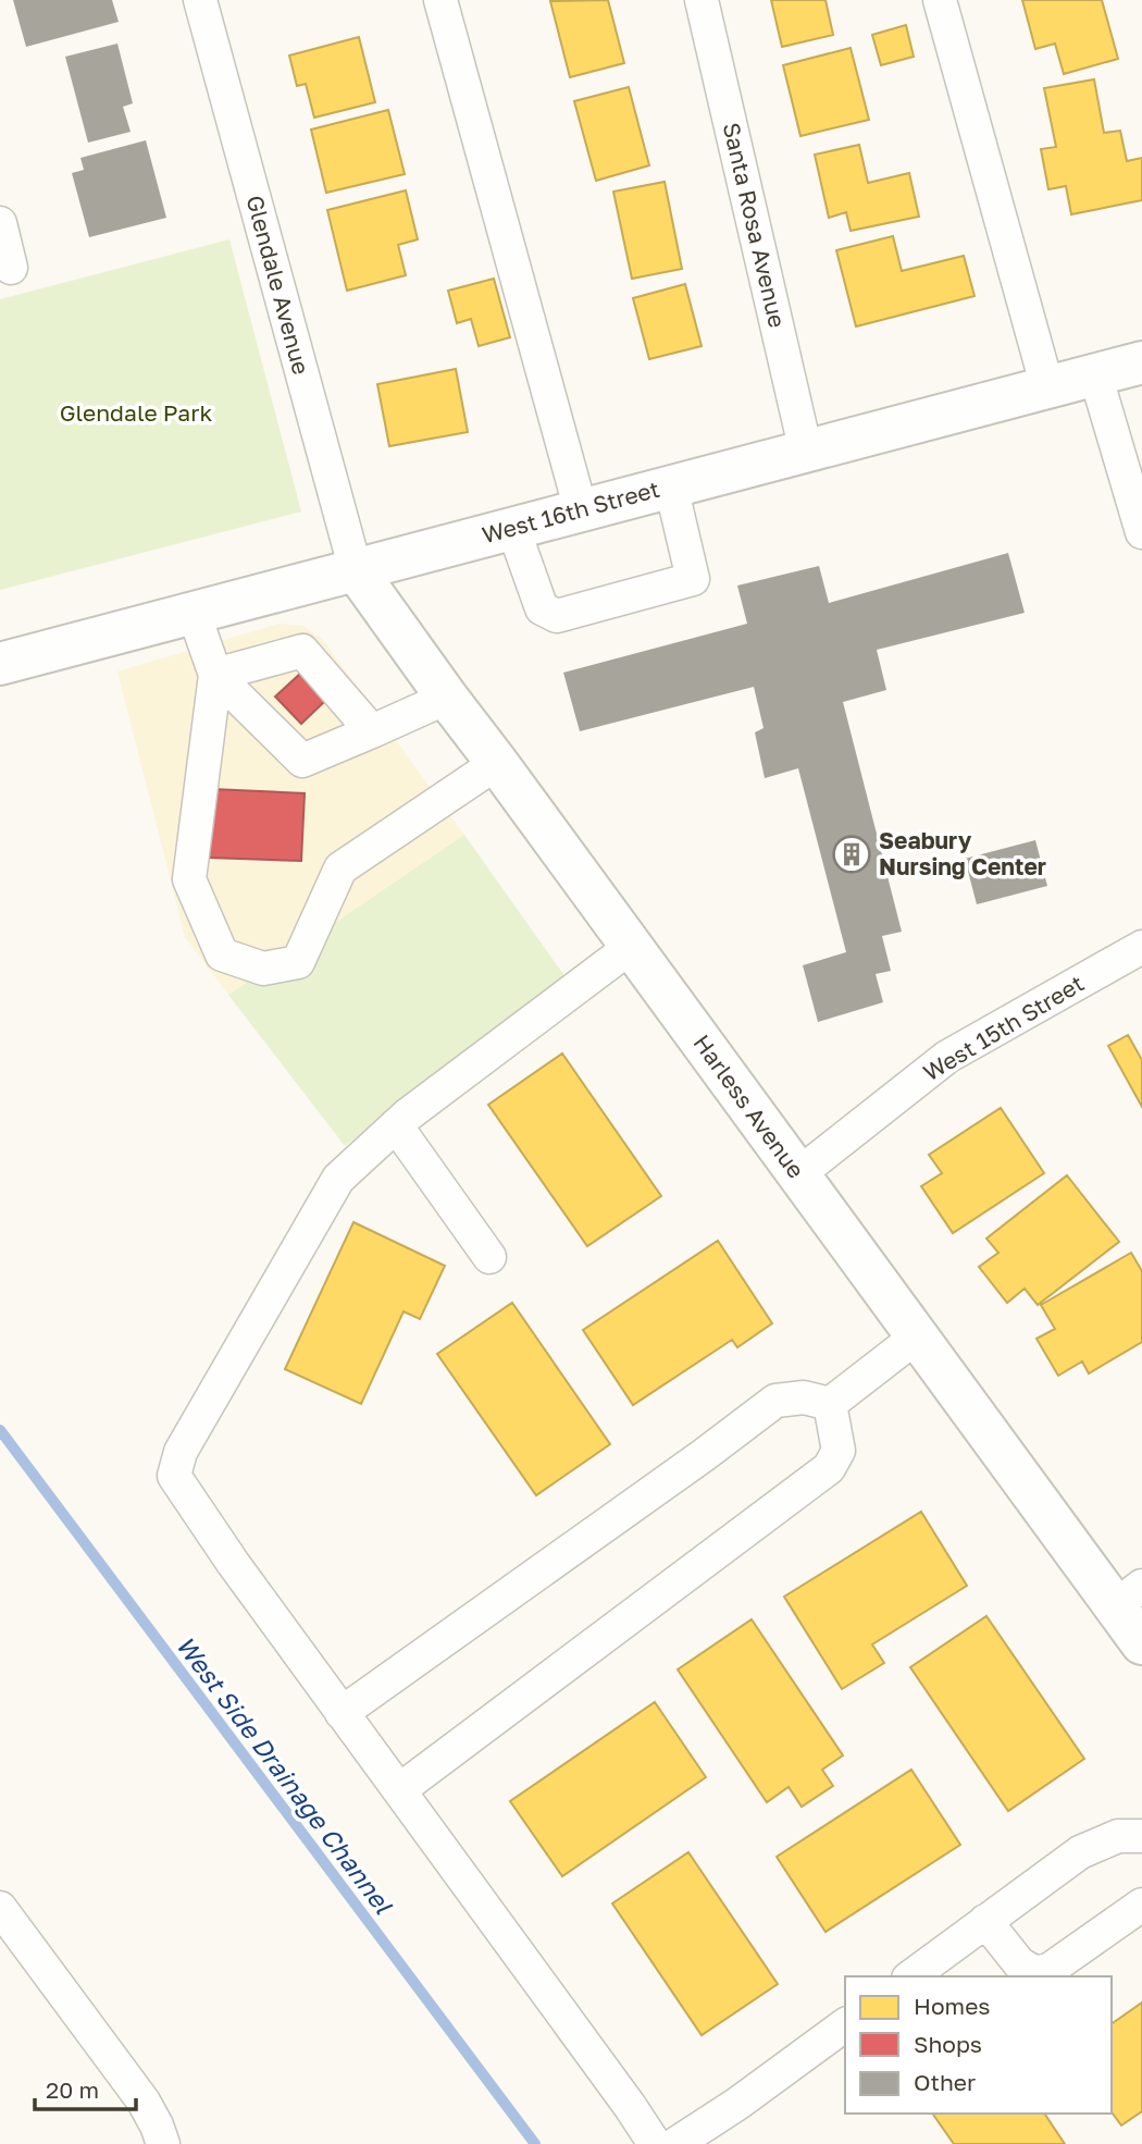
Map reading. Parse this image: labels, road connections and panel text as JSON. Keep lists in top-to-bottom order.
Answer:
{
  "streets": {
    "main road": ["West 16th Street", "Harless Avenue"],
    "street": ["Santa Rosa Avenue", "Glendale Avenue", "West 15th Street"]
  },
  "crossings": [
    ["Santa Rosa Avenue", "West 16th Street"],
    ["Glendale Avenue", "West 16th Street"],
    ["Glendale Avenue", "Harless Avenue"],
    ["West 16th Street", "Harless Avenue"],
    ["West 15th Street", "Harless Avenue"]
  ],
  "water": ["West Side Drainage Channel"],
  "parks": ["Glendale Park"],
  "places": {
    "building": ["Seabury Nursing Center"]
  },
  "legend": ["Homes", "Shops", "Other"],
  "scale_bar": "20 m"
}
